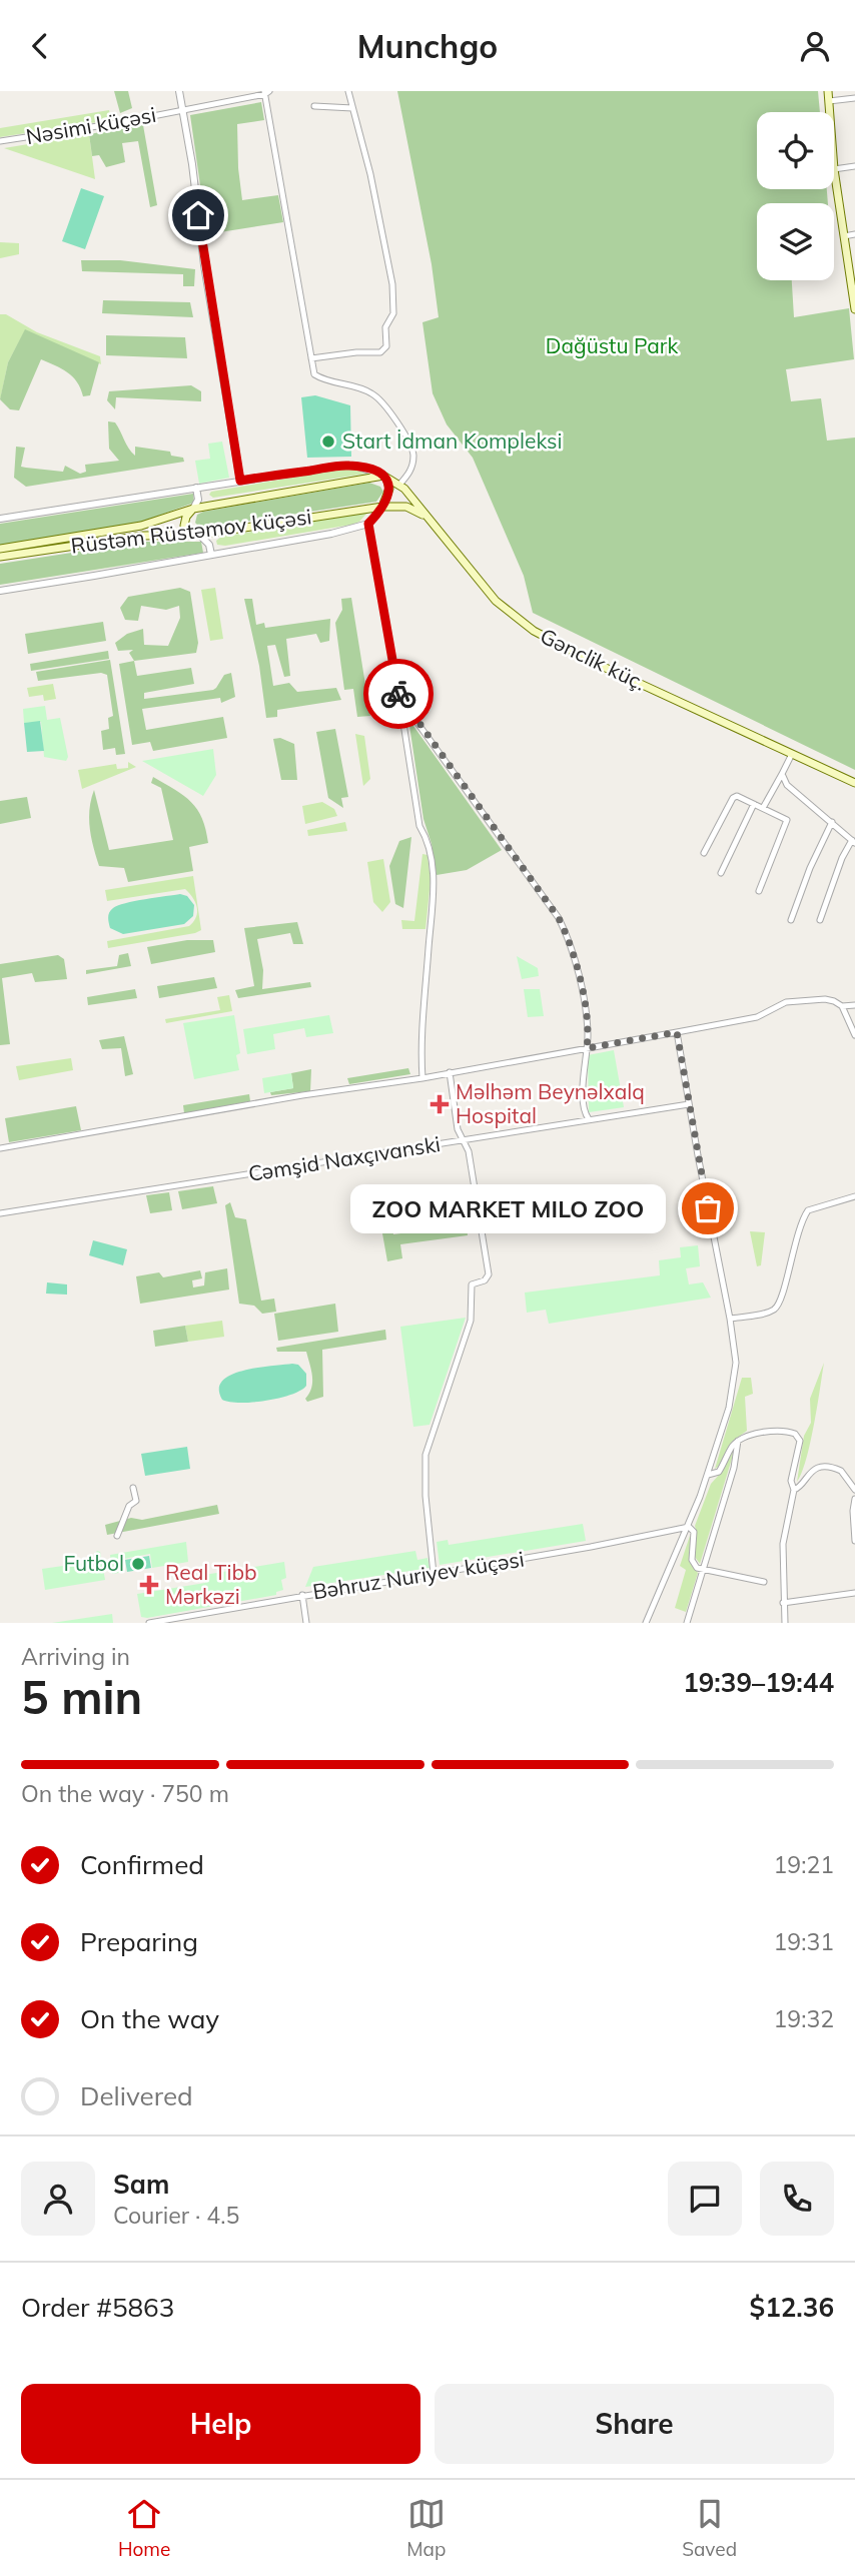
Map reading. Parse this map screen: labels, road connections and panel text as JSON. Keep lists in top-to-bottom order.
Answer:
{
  "streets": {
    "main road": ["Rüstəm Rüstəmov küçəsi", "Gənclik küç."],
    "street": ["Nəsimi küçəsi", "Cəmşid Naxçıvanski", "Bəhruz Nuriyev küçəsi"]
  },
  "crossings": [
    ["Rüstəm Rüstəmov küçəsi", "Gənclik küç."]
  ],
  "parks": ["Dağüstu Park"],
  "places": {
    "other": ["Start İdman Kompleksi", "ZOO MARKET MILO ZOO", "Futbol"],
    "health": ["Məlhəm Beynəlxalq Hospital", "Real Tibb Mərkəzi"]
  },
  "page": {
    "header": "Munchgo",
    "bubble": "ZOO MARKET MILO ZOO",
    "heading": ["5 min", "Arriving in", "19:39–19:44"],
    "panel": [
      "Sam",
      "Courier · 4.5",
      "Order #5863",
      "$12.36"
    ],
    "bar": "On the way · 750 m",
    "list": [
      ["Confirmed", "19:21"],
      ["Preparing", "19:31"],
      ["On the way", "19:32"],
      "Delivered"
    ],
    "buttons": ["Help", "Share"],
    "tabs": ["Home", "Map", "Saved"]
  }
}
